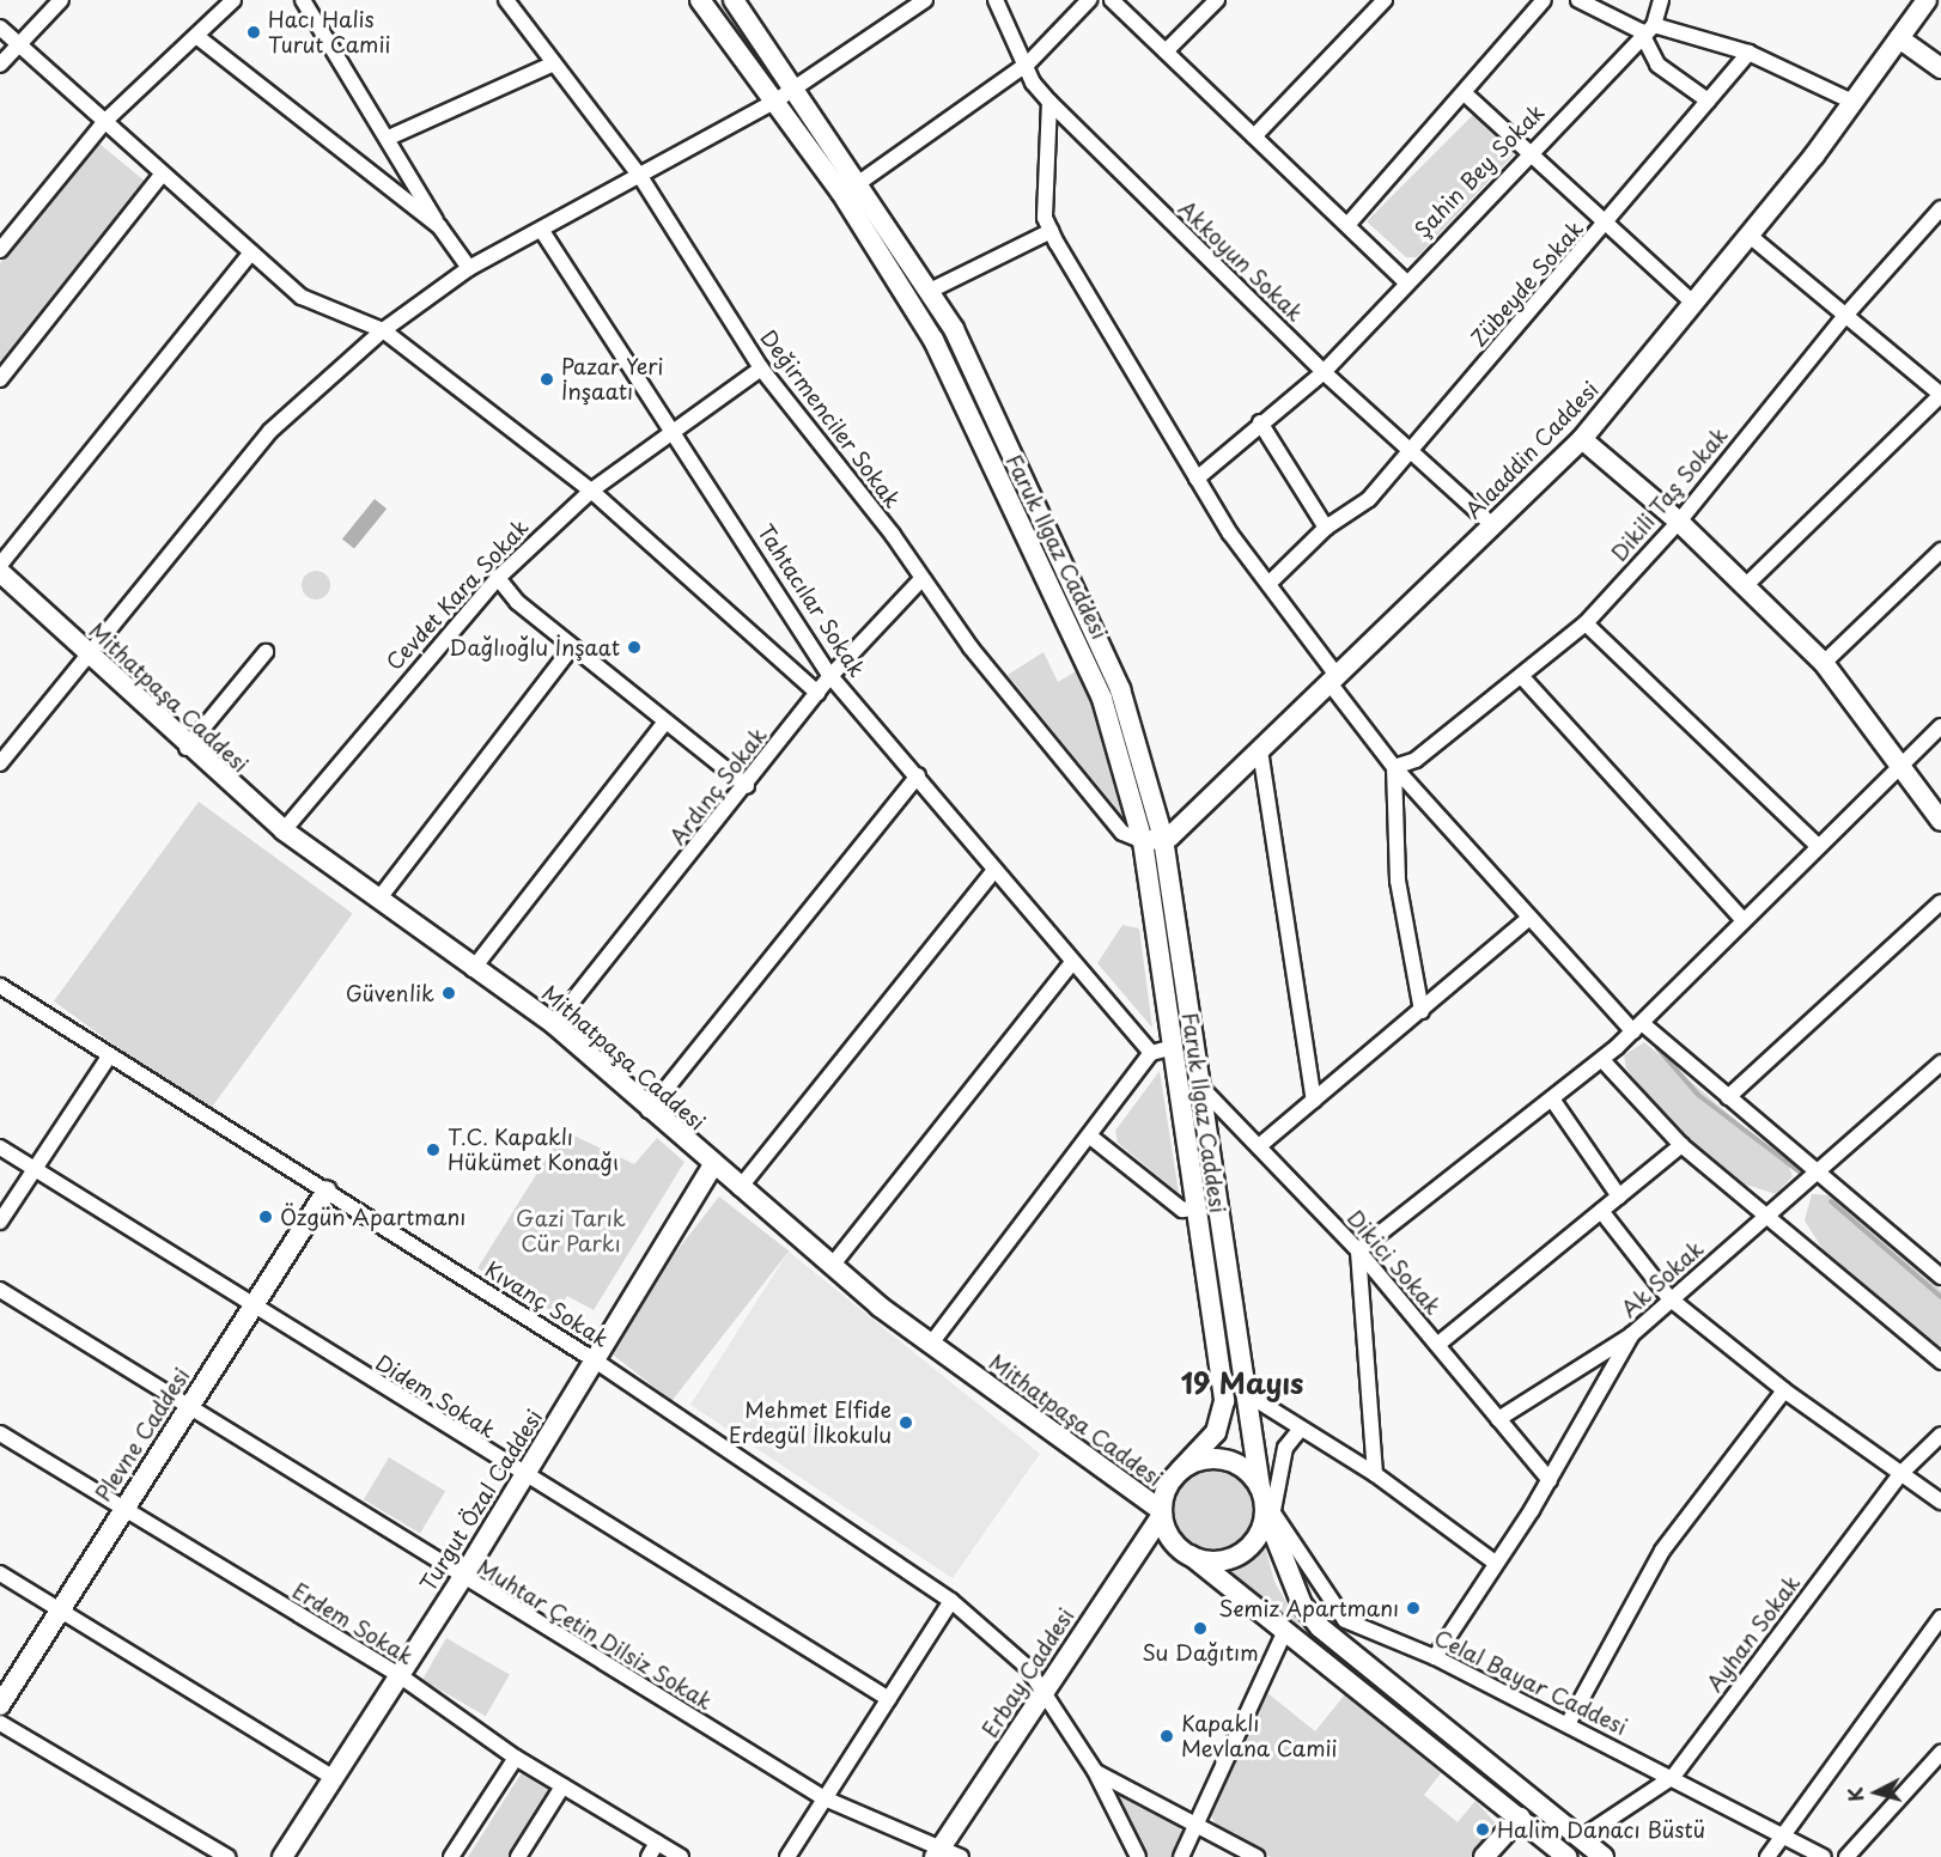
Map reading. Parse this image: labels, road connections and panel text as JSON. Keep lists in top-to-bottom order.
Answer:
{
  "streets": {
    "street": [
      "Şahin Bey Sokak",
      "Akkoyun Sokak",
      "Zübeyde Sokak",
      "Değirmenciler Sokak",
      "Alaaddin Caddesi",
      "Dikili Taş Sokak",
      "Faruk Ilgaz Caddesi",
      "Cevdet Kara Sokak",
      "Tahtacılar Sokak",
      "Mithatpaşa Caddesi",
      "Ardınç Sokak",
      "Dikici Sokak",
      "Ak Sokak",
      "Kıvanç Sokak",
      "Didem Sokak",
      "Plevne Caddesi",
      "Turgut Özal Caddesi",
      "Erdem Sokak",
      "Ayhan Sokak",
      "Muhtar Çetin Dilsiz Sokak",
      "Erbay Caddesi",
      "Celal Bayar Caddesi"
    ]
  },
  "crossings": [
    ["Şahin Bey Sokak", "Akkoyun Sokak"],
    ["Akkoyun Sokak", "Zübeyde Sokak"],
    ["Akkoyun Sokak", "Alaaddin Caddesi"],
    ["Değirmenciler Sokak", "Faruk Ilgaz Caddesi"],
    ["Değirmenciler Sokak", "Cevdet Kara Sokak"],
    ["Değirmenciler Sokak", "Ardınç Sokak"],
    ["Alaaddin Caddesi", "Faruk Ilgaz Caddesi"],
    ["Faruk Ilgaz Caddesi", "Tahtacılar Sokak"],
    ["Faruk Ilgaz Caddesi", "Mithatpaşa Caddesi"],
    ["Faruk Ilgaz Caddesi", "Dikici Sokak"],
    ["Faruk Ilgaz Caddesi", "Erbay Caddesi"],
    ["Faruk Ilgaz Caddesi", "Celal Bayar Caddesi"],
    ["Cevdet Kara Sokak", "Tahtacılar Sokak"],
    ["Cevdet Kara Sokak", "Mithatpaşa Caddesi"],
    ["Tahtacılar Sokak", "Ardınç Sokak"],
    ["Mithatpaşa Caddesi", "Ardınç Sokak"],
    ["Mithatpaşa Caddesi", "Turgut Özal Caddesi"],
    ["Mithatpaşa Caddesi", "Erbay Caddesi"],
    ["Mithatpaşa Caddesi", "Celal Bayar Caddesi"],
    ["Dikici Sokak", "Ak Sokak"],
    ["Ak Sokak", "Celal Bayar Caddesi"],
    ["Kıvanç Sokak", "Plevne Caddesi"],
    ["Kıvanç Sokak", "Turgut Özal Caddesi"],
    ["Kıvanç Sokak", "Erbay Caddesi"],
    ["Didem Sokak", "Plevne Caddesi"],
    ["Didem Sokak", "Turgut Özal Caddesi"],
    ["Plevne Caddesi", "Erdem Sokak"],
    ["Plevne Caddesi", "Muhtar Çetin Dilsiz Sokak"],
    ["Turgut Özal Caddesi", "Erdem Sokak"],
    ["Turgut Özal Caddesi", "Muhtar Çetin Dilsiz Sokak"],
    ["Ayhan Sokak", "Celal Bayar Caddesi"],
    ["Muhtar Çetin Dilsiz Sokak", "Erbay Caddesi"],
    ["Erbay Caddesi", "Celal Bayar Caddesi"]
  ],
  "districts": ["19 Mayıs"],
  "parks": ["Gazi Tarık Cür Parkı"],
  "places": [
    "Hacı Halis Turut Camii",
    "Pazar Yeri İnşaatı",
    "Dağlıoğlu İnşaat",
    "Güvenlik",
    "T.C. Kapaklı Hükümet Konağı",
    "Özgün Apartmanı",
    "Mehmet Elfide Erdegül İlkokulu",
    "Semiz Apartmanı",
    "Su Dağıtım",
    "Kapaklı Mevlana Camii",
    "Halim Danacı Büstü"
  ],
  "north": "left"
}
